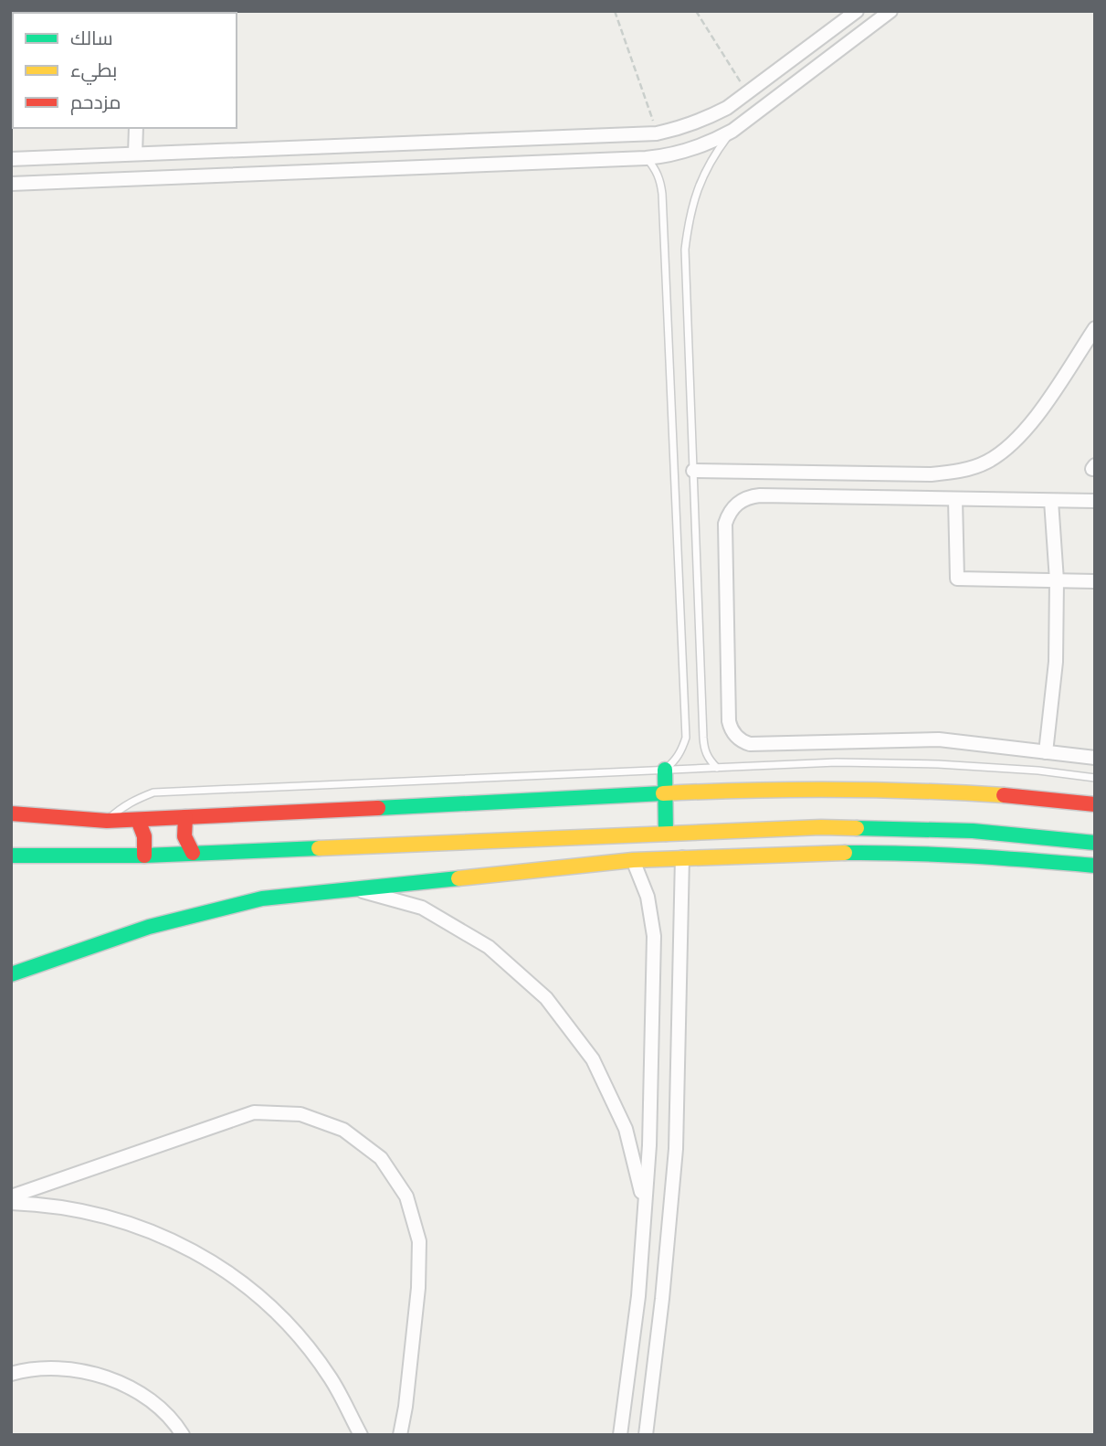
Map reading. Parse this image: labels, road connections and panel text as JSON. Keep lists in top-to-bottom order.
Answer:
{
  "legend": ["سالك", "بطيء", "مزدحم"]
}
